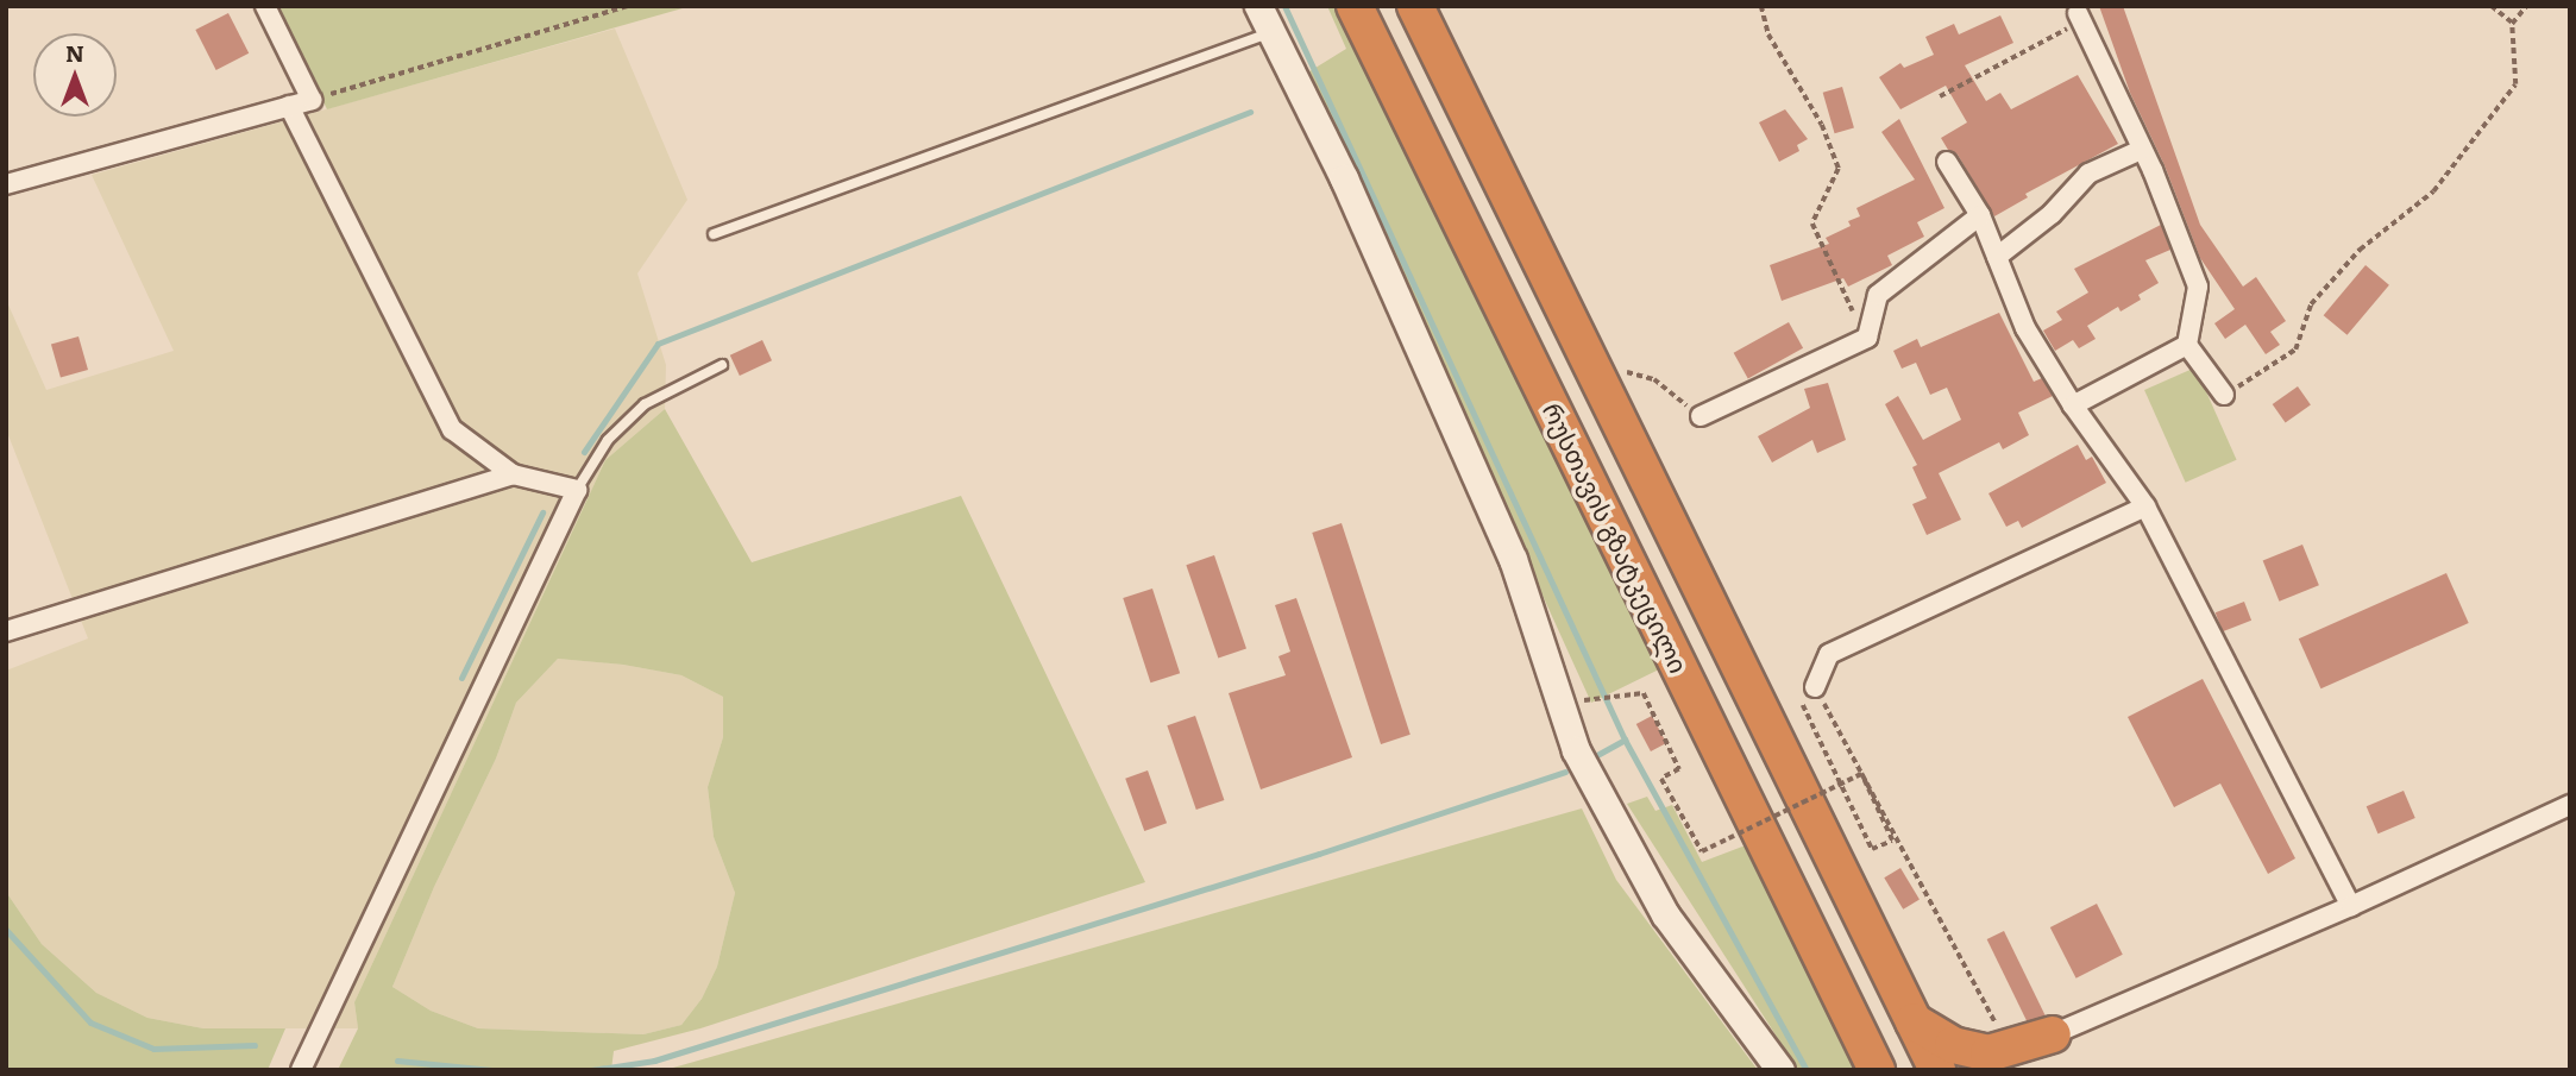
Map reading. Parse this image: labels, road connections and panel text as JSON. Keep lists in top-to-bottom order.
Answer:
{
  "streets": {
    "highway": ["რუსთავის გზატკეცილი"]
  },
  "north": "top"
}
